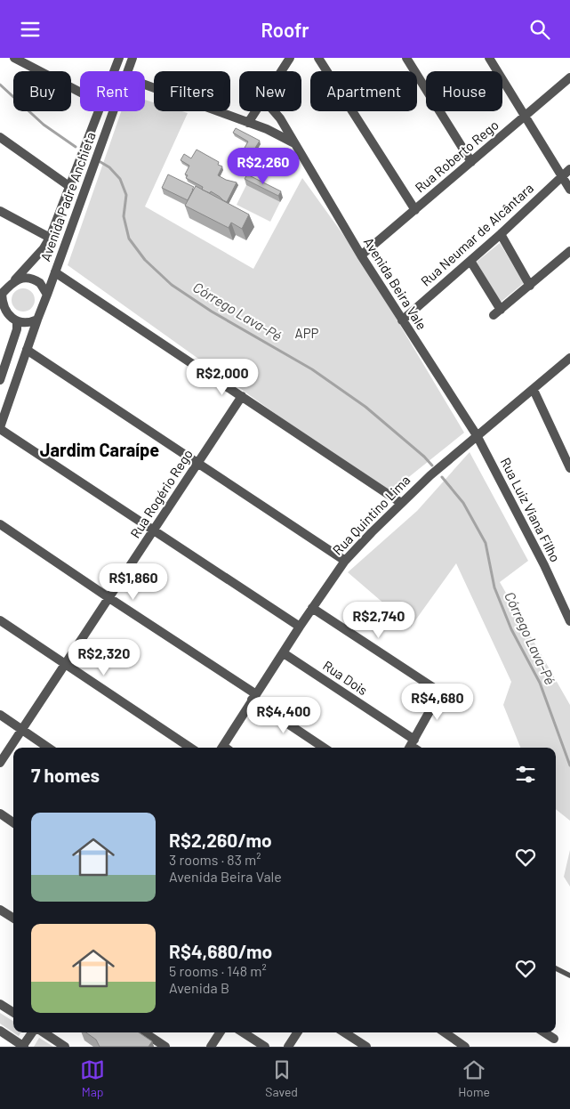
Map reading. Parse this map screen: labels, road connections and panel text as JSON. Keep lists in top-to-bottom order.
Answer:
{
  "streets": {
    "street": [
      "Rua Roberto Rego",
      "Avenida Padre Anchieta",
      "Rua Neumar de Alcântara",
      "Avenida Beira Vale",
      "Rua Rogério Rego",
      "Rua Luiz Viana Filho",
      "Rua Quintino Lima",
      "Rua Dois"
    ]
  },
  "crossings": [
    ["Rua Roberto Rego", "Avenida Beira Vale"],
    ["Rua Neumar de Alcântara", "Avenida Beira Vale"],
    ["Avenida Beira Vale", "Rua Luiz Viana Filho"],
    ["Avenida Beira Vale", "Rua Quintino Lima"],
    ["Rua Luiz Viana Filho", "Rua Quintino Lima"],
    ["Rua Quintino Lima", "Rua Dois"]
  ],
  "districts": ["Jardim Caraípe"],
  "water": ["Córrego Lava-Pé"],
  "parks": ["APP"],
  "page": {
    "header": "Roofr",
    "chip": [
      "Buy",
      "Rent",
      "Filters",
      "New",
      "Apartment",
      "House"
    ],
    "price": [
      "R$2,260",
      "R$2,000",
      "R$1,860",
      "R$2,740",
      "R$2,320",
      "R$4,680",
      "R$4,400"
    ],
    "heading": "7 homes",
    "list": [
      {
        "name": "R$2,260/mo",
        "note": "3 rooms · 83 m² · Avenida Beira Vale"
      },
      {
        "name": "R$4,680/mo",
        "note": "5 rooms · 148 m² · Avenida B"
      }
    ],
    "tabs": ["Map", "Saved", "Home"]
  }
}
